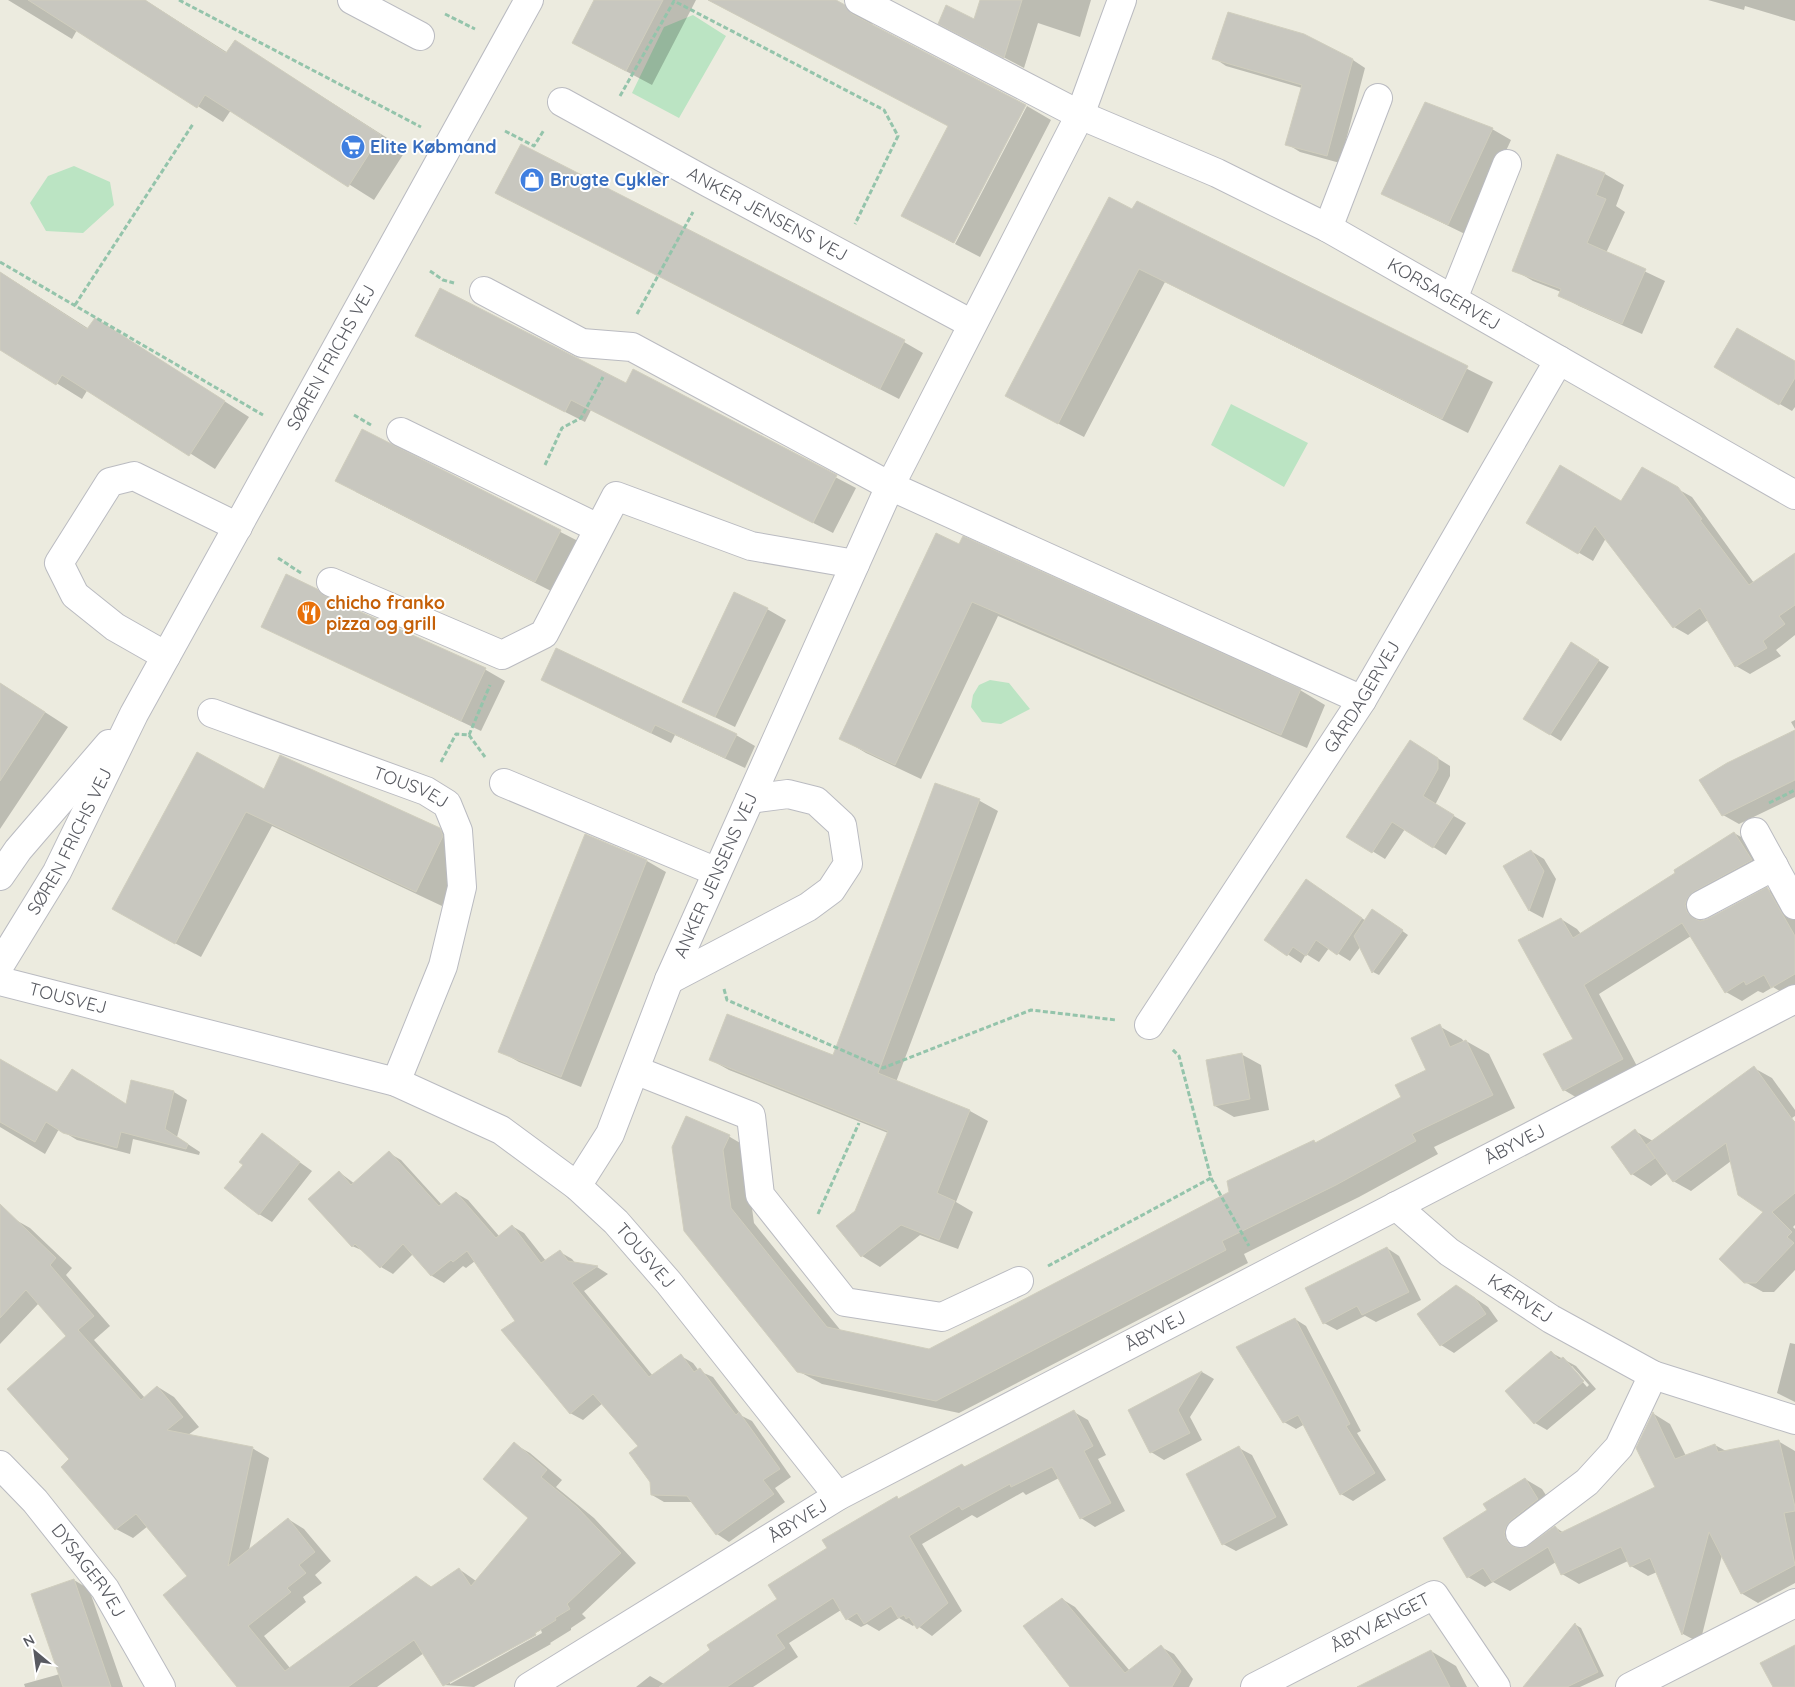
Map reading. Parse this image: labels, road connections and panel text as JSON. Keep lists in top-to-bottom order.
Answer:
{
  "streets": {
    "street": [
      "ANKER JENSENS VEJ",
      "KORSAGERVEJ",
      "SØREN FRICHS VEJ",
      "GÅRDAGERVEJ",
      "TOUSVEJ",
      "ÅBYVEJ",
      "KÆRVEJ",
      "DYSAGERVEJ",
      "ÅBYVÆNGET"
    ]
  },
  "crossings": [
    ["ANKER JENSENS VEJ", "KORSAGERVEJ"],
    ["ANKER JENSENS VEJ", "TOUSVEJ"],
    ["KORSAGERVEJ", "GÅRDAGERVEJ"],
    ["TOUSVEJ", "ÅBYVEJ"],
    ["ÅBYVEJ", "KÆRVEJ"]
  ],
  "places": {
    "supermarket": ["Elite Købmand"],
    "shop": ["Brugte Cykler"],
    "restaurant": ["chicho franko pizza og grill"]
  },
  "north": "top left"
}
